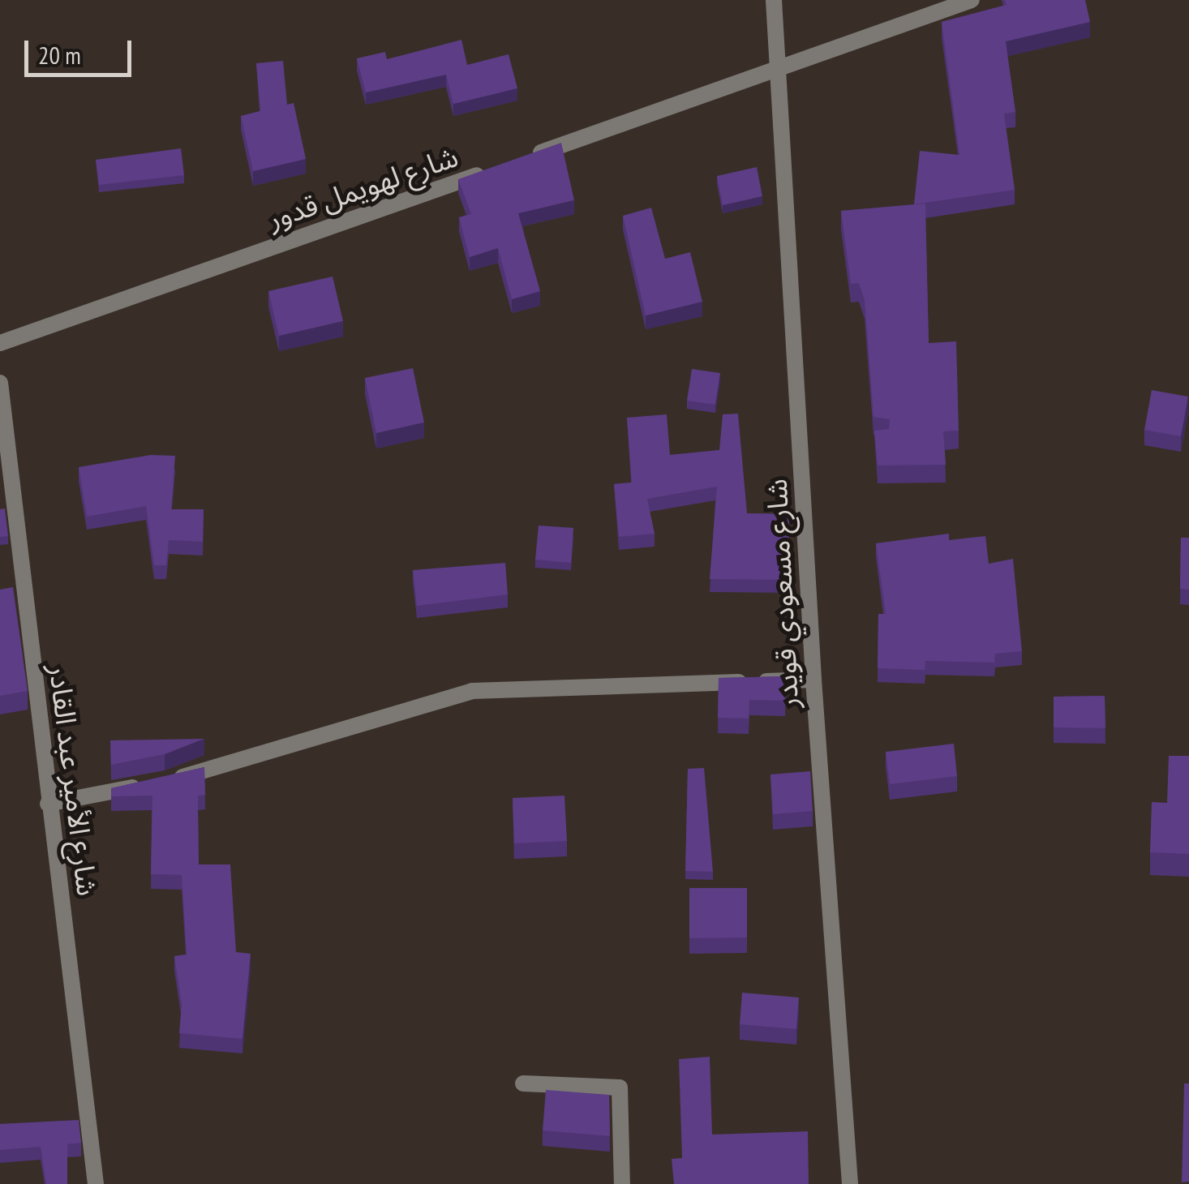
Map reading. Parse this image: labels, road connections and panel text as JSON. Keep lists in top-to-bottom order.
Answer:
{
  "streets": {
    "street": ["شارع لهويمل قدور", "شارع مسعودي قويدر", "شارع الأمير عبد القادر"]
  },
  "scale_bar": "20 m"
}
